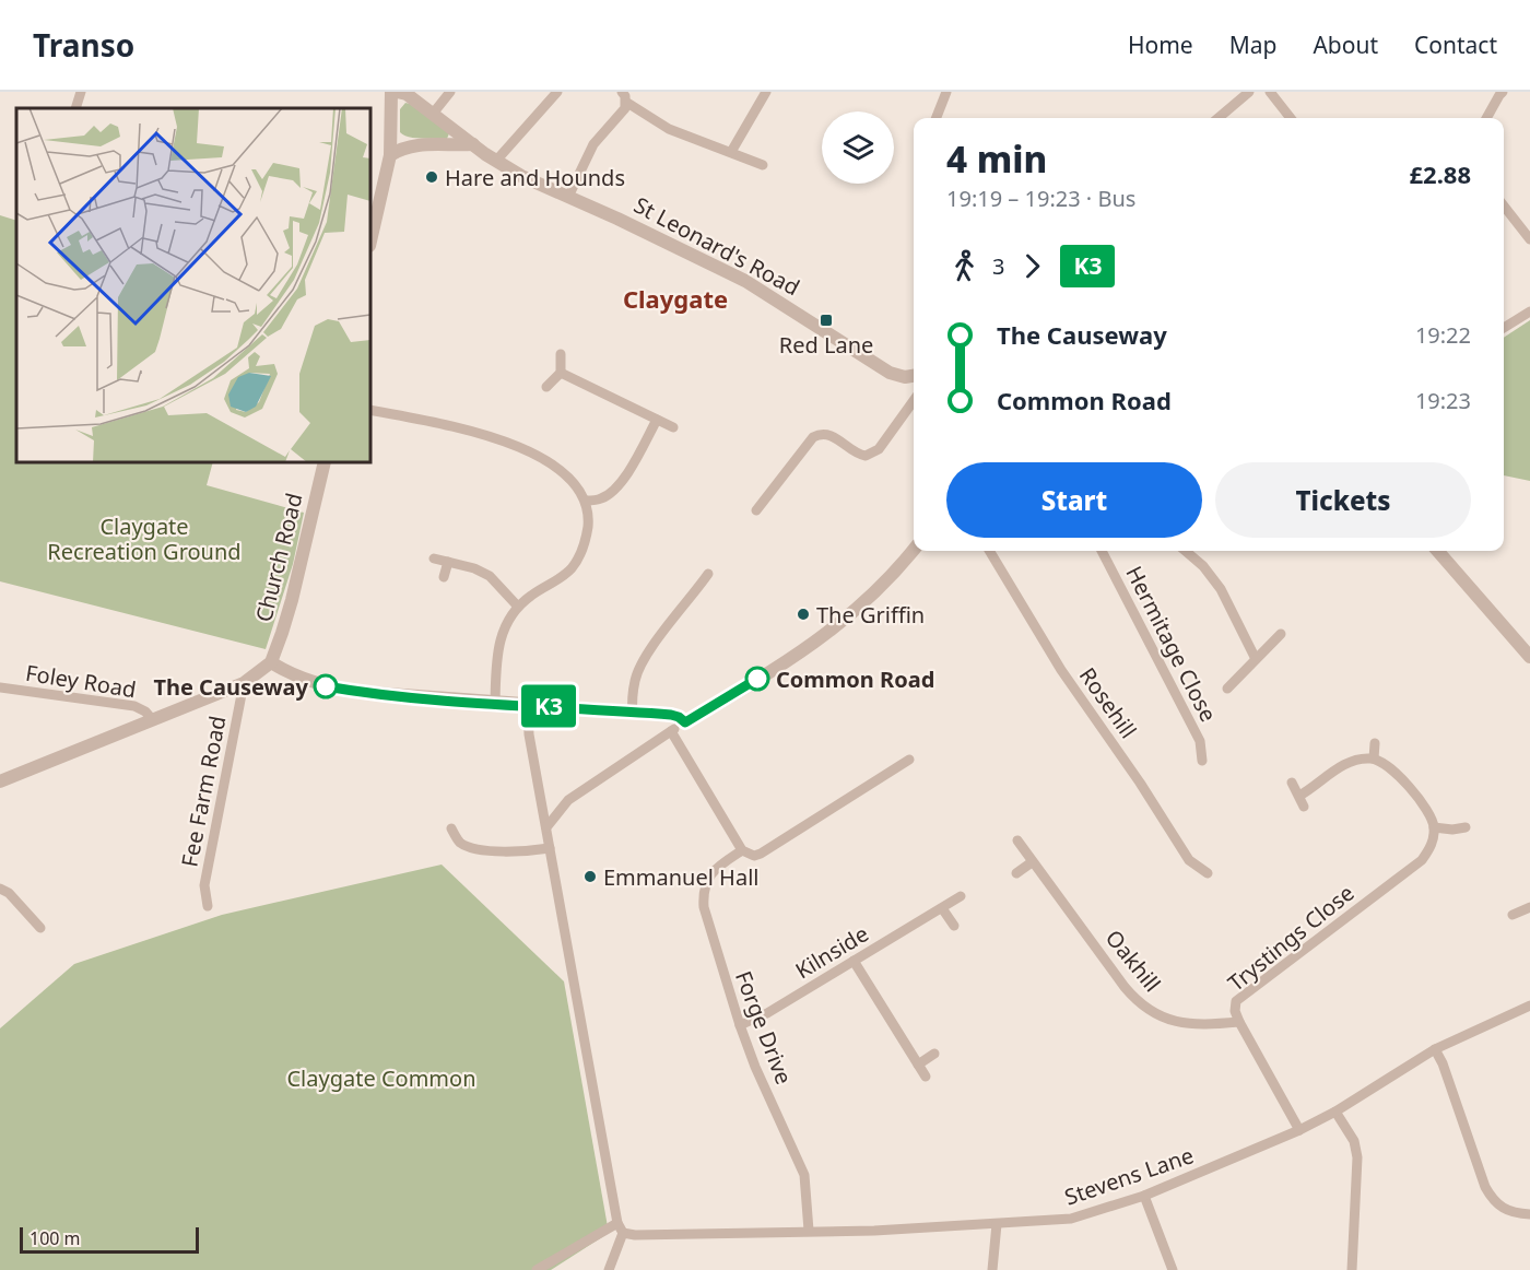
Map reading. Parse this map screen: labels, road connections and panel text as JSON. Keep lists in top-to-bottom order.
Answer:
{
  "streets": {
    "street": [
      "St Leonard's Road",
      "Church Road",
      "Hermitage Close",
      "Foley Road",
      "Rosehill",
      "Fee Farm Road",
      "Trystings Close",
      "Kilnside",
      "Oakhill",
      "Forge Drive",
      "Stevens Lane"
    ]
  },
  "crossings": [
    ["Trystings Close", "Oakhill"],
    ["Trystings Close", "Stevens Lane"],
    ["Kilnside", "Forge Drive"],
    ["Forge Drive", "Stevens Lane"]
  ],
  "districts": ["Claygate"],
  "parks": ["Claygate Recreation Ground", "Claygate Common"],
  "places": {
    "other": [
      "Hare and Hounds",
      "The Griffin",
      "Common Road",
      "The Causeway",
      "Emmanuel Hall"
    ],
    "transit": ["Red Lane"]
  },
  "lines": ["bus line K3"],
  "scale_bar": "100 m",
  "page": {
    "header": "Transo",
    "nav": [
      "Home",
      "Map",
      "About",
      "Contact"
    ],
    "on_map": "K3",
    "heading": ["4 min", "19:19 – 19:23 · Bus", "£2.88"],
    "legs": ["3", "K3"],
    "list": [
      {
        "name": "The Causeway",
        "value": "19:22"
      },
      {
        "name": "Common Road",
        "value": "19:23"
      }
    ],
    "buttons": ["Start", "Tickets"],
    "scale": "100 m"
  }
}
